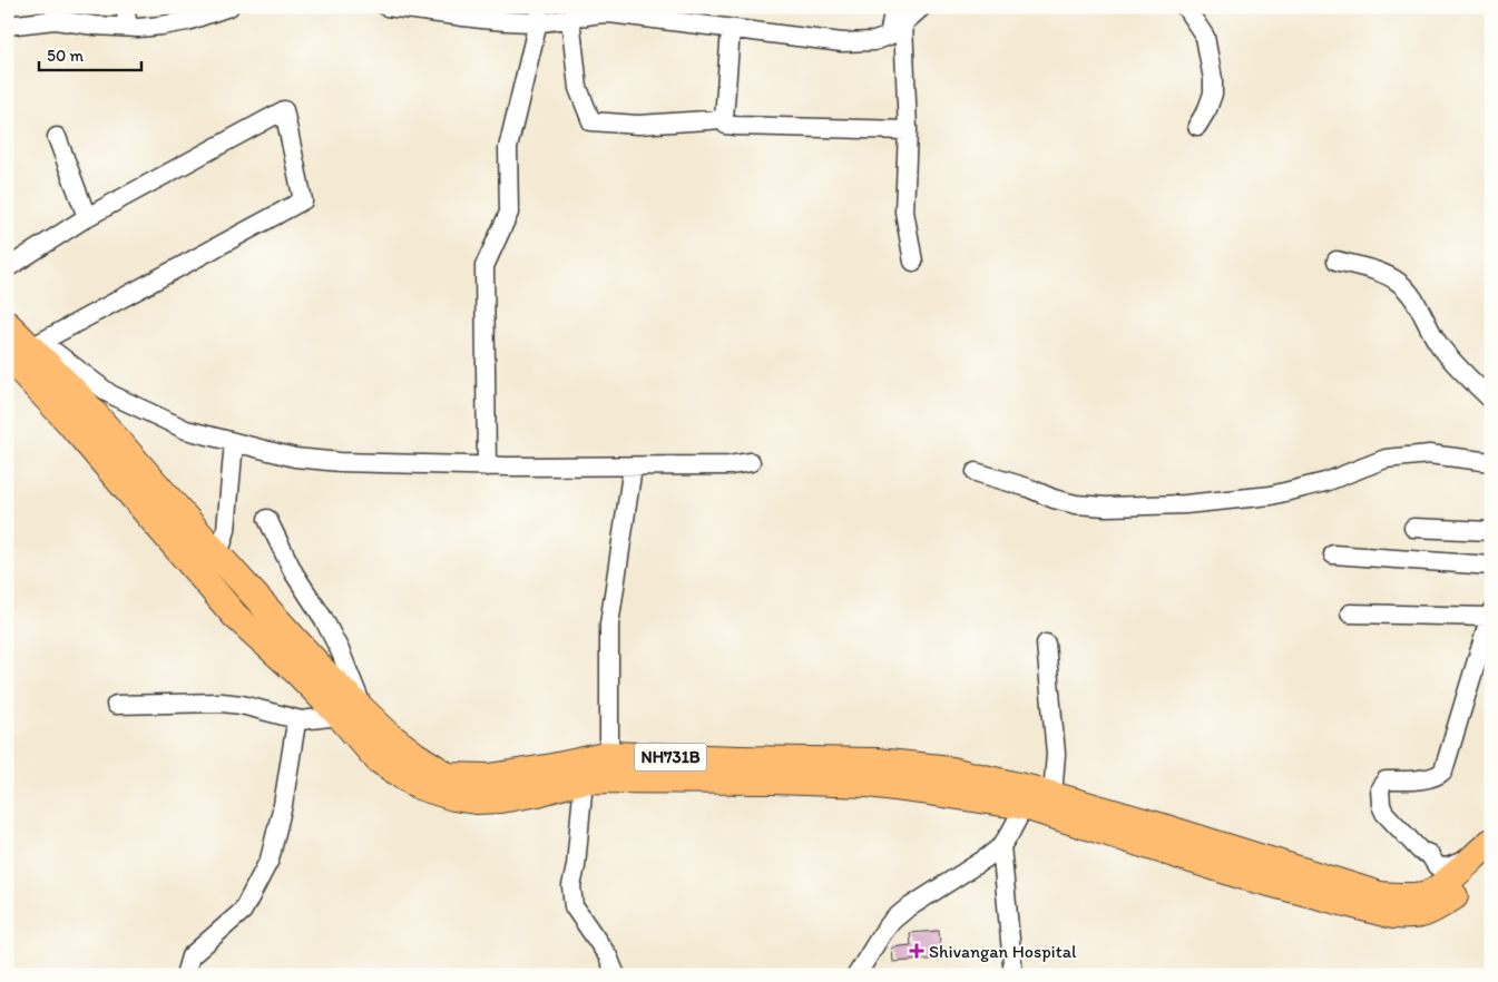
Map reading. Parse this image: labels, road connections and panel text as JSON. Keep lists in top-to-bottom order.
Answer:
{
  "streets": {
    "highway": ["NH731B"]
  },
  "places": {
    "health": ["Shivangan Hospital"]
  },
  "scale_bar": "50 m"
}
